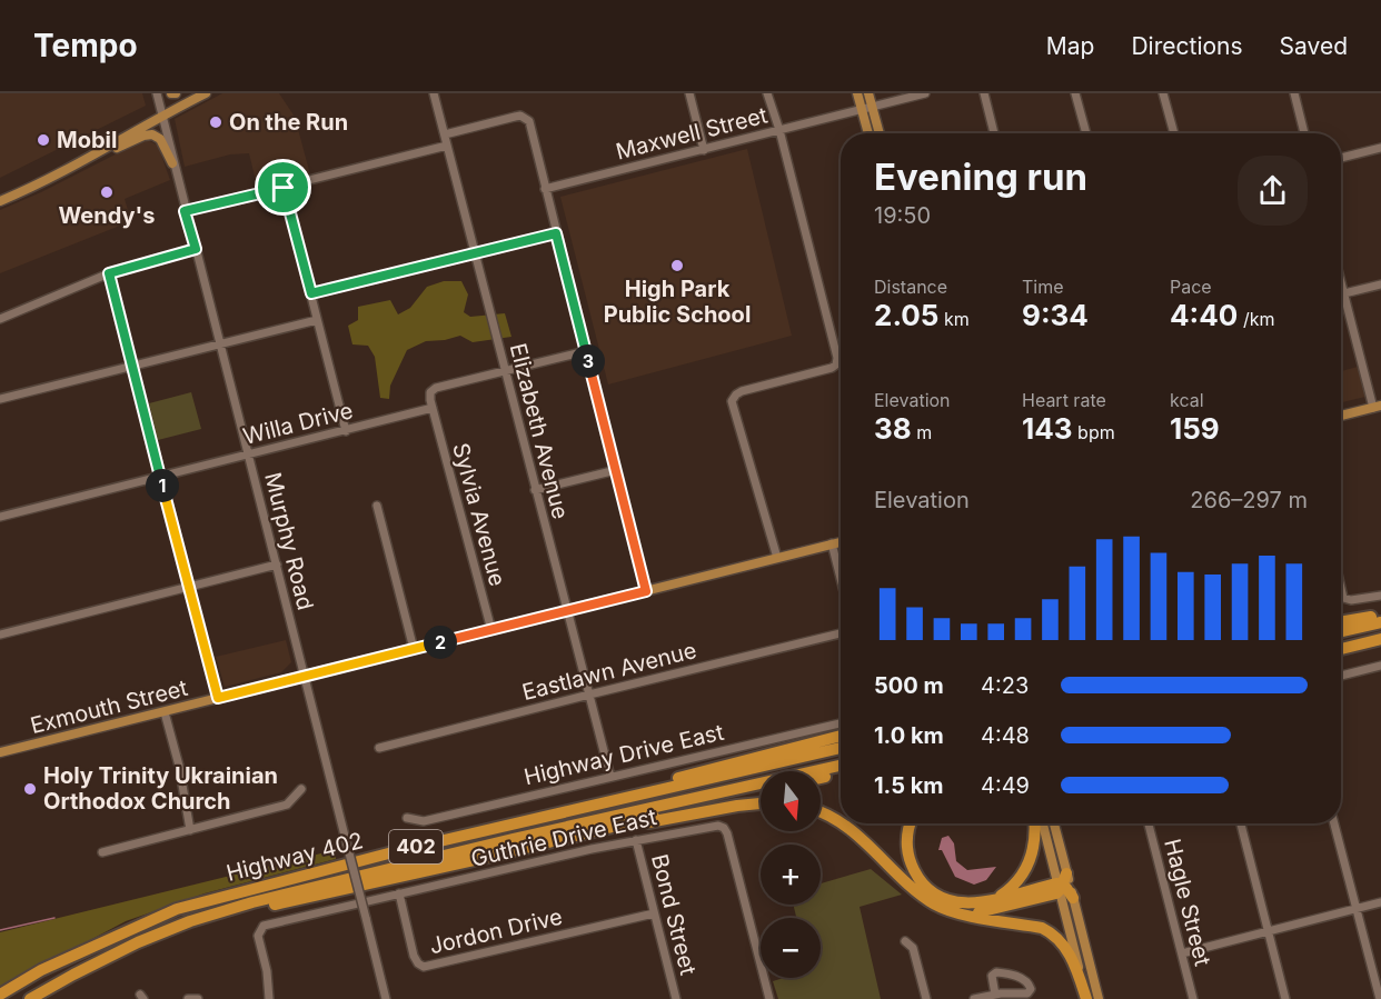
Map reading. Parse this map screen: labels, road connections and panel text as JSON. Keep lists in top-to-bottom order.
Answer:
{
  "streets": {
    "highway": ["402", "Highway 402"],
    "main road": ["Exmouth Street"],
    "street": [
      "Maxwell Street",
      "Willa Drive",
      "Elizabeth Avenue",
      "Sylvia Avenue",
      "Murphy Road",
      "Eastlawn Avenue",
      "Highway Drive East",
      "Guthrie Drive East",
      "Hagle Street",
      "Bond Street",
      "Jordon Drive"
    ]
  },
  "crossings": [
    ["Willa Drive", "Sylvia Avenue"],
    ["Willa Drive", "Murphy Road"],
    ["Elizabeth Avenue", "Eastlawn Avenue"],
    ["Elizabeth Avenue", "Exmouth Street"],
    ["Elizabeth Avenue", "Highway Drive East"],
    ["Sylvia Avenue", "Exmouth Street"],
    ["Murphy Road", "Exmouth Street"],
    ["Guthrie Drive East", "Bond Street"],
    ["Guthrie Drive East", "Jordon Drive"],
    ["Bond Street", "Jordon Drive"]
  ],
  "places": [
    "On the Run",
    "Mobil",
    "Wendy's",
    "High Park Public School",
    "Holy Trinity Ukrainian Orthodox Church"
  ],
  "north": "bottom",
  "page": {
    "header": "Tempo",
    "nav": ["Map", "Directions", "Saved"],
    "heading": ["Evening run", "19:50"],
    "stats": [
      ["Distance", "2.05 km"],
      ["Time", "9:34"],
      ["Pace", "4:40 /km"],
      ["Elevation", "38 m"],
      ["Heart rate", "143 bpm"],
      ["kcal", "159"]
    ],
    "pins": ["3", "1", "2"],
    "chart": ["Elevation", "266–297 m"],
    "list": [
      {
        "name": "500 m",
        "note": "4:23"
      },
      {
        "name": "1.0 km",
        "note": "4:48"
      },
      {
        "name": "1.5 km",
        "note": "4:49"
      }
    ],
    "map_buttons": ["+", "−"]
  }
}
